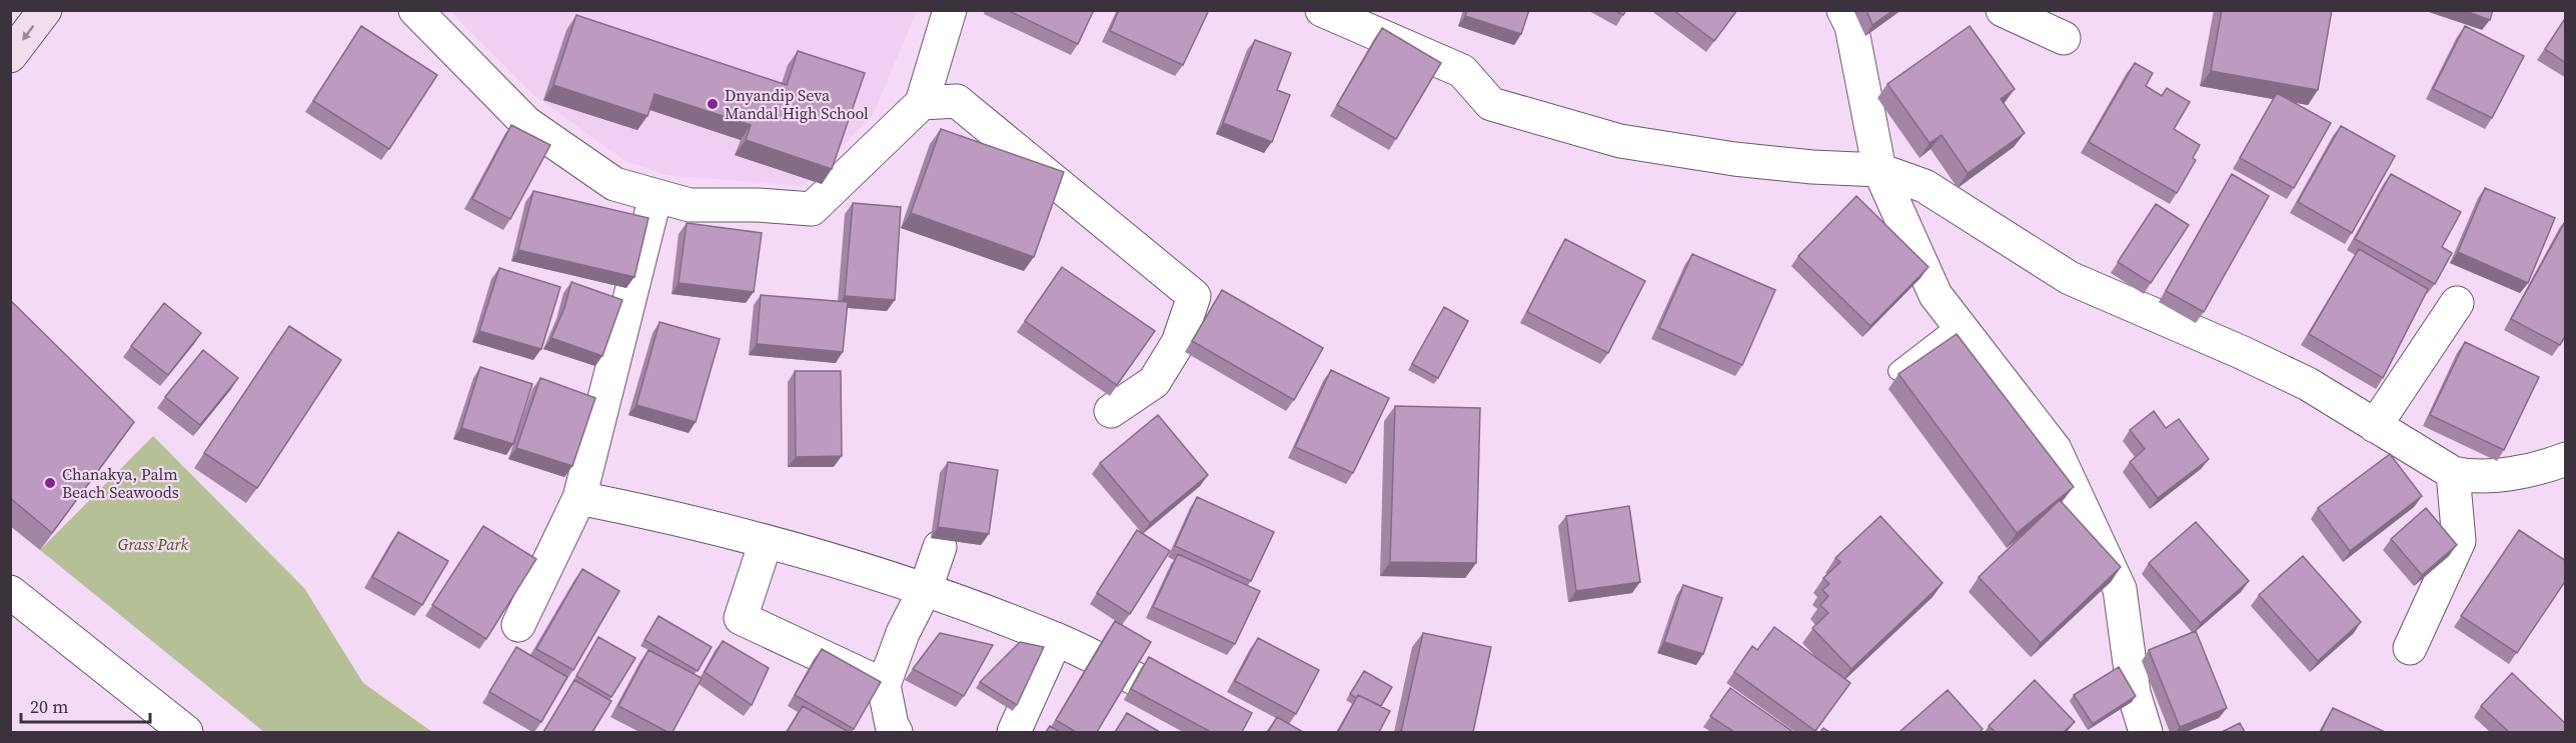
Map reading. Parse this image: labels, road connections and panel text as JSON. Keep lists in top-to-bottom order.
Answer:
{
  "parks": ["Grass Park"],
  "places": ["Dnyandip Seva Mandal High School", "Chanakya, Palm Beach Seawoods"],
  "scale_bar": "20 m"
}
